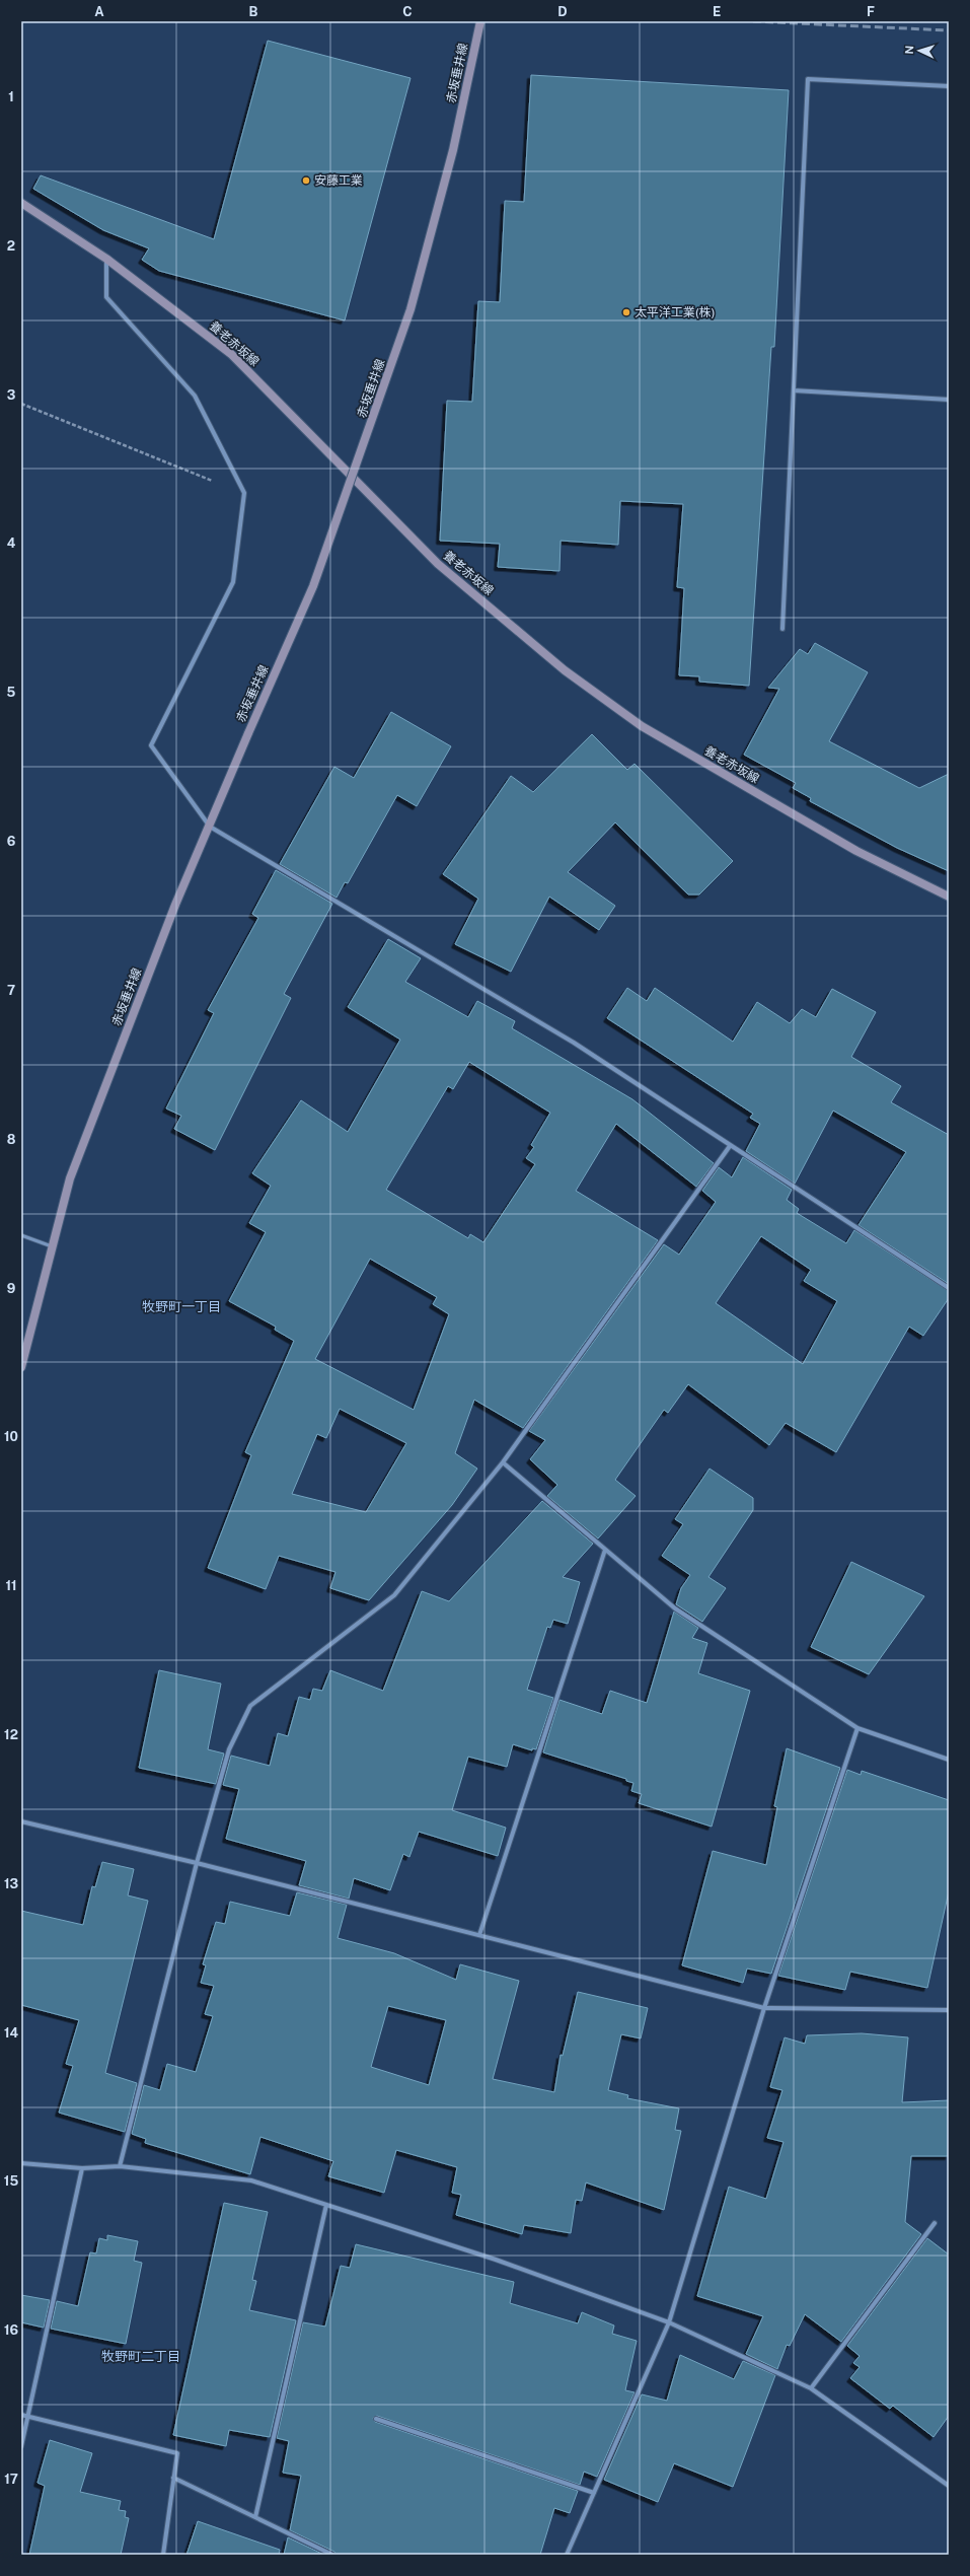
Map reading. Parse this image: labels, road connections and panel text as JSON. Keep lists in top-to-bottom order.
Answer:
{
  "streets": {
    "main road": ["赤坂垂井線", "養老赤坂線"]
  },
  "districts": ["牧野町一丁目", "牧野町二丁目"],
  "places": ["安藤工業", "太平洋工業(株)"],
  "north": "left",
  "grid": {
    "columns": [
      "A",
      "B",
      "C",
      "D",
      "E",
      "F"
    ],
    "rows": [
      "1",
      "2",
      "3",
      "4",
      "5",
      "6",
      "7",
      "8",
      "9",
      "10",
      "11",
      "12",
      "13",
      "14",
      "15",
      "16",
      "17"
    ]
  }
}
